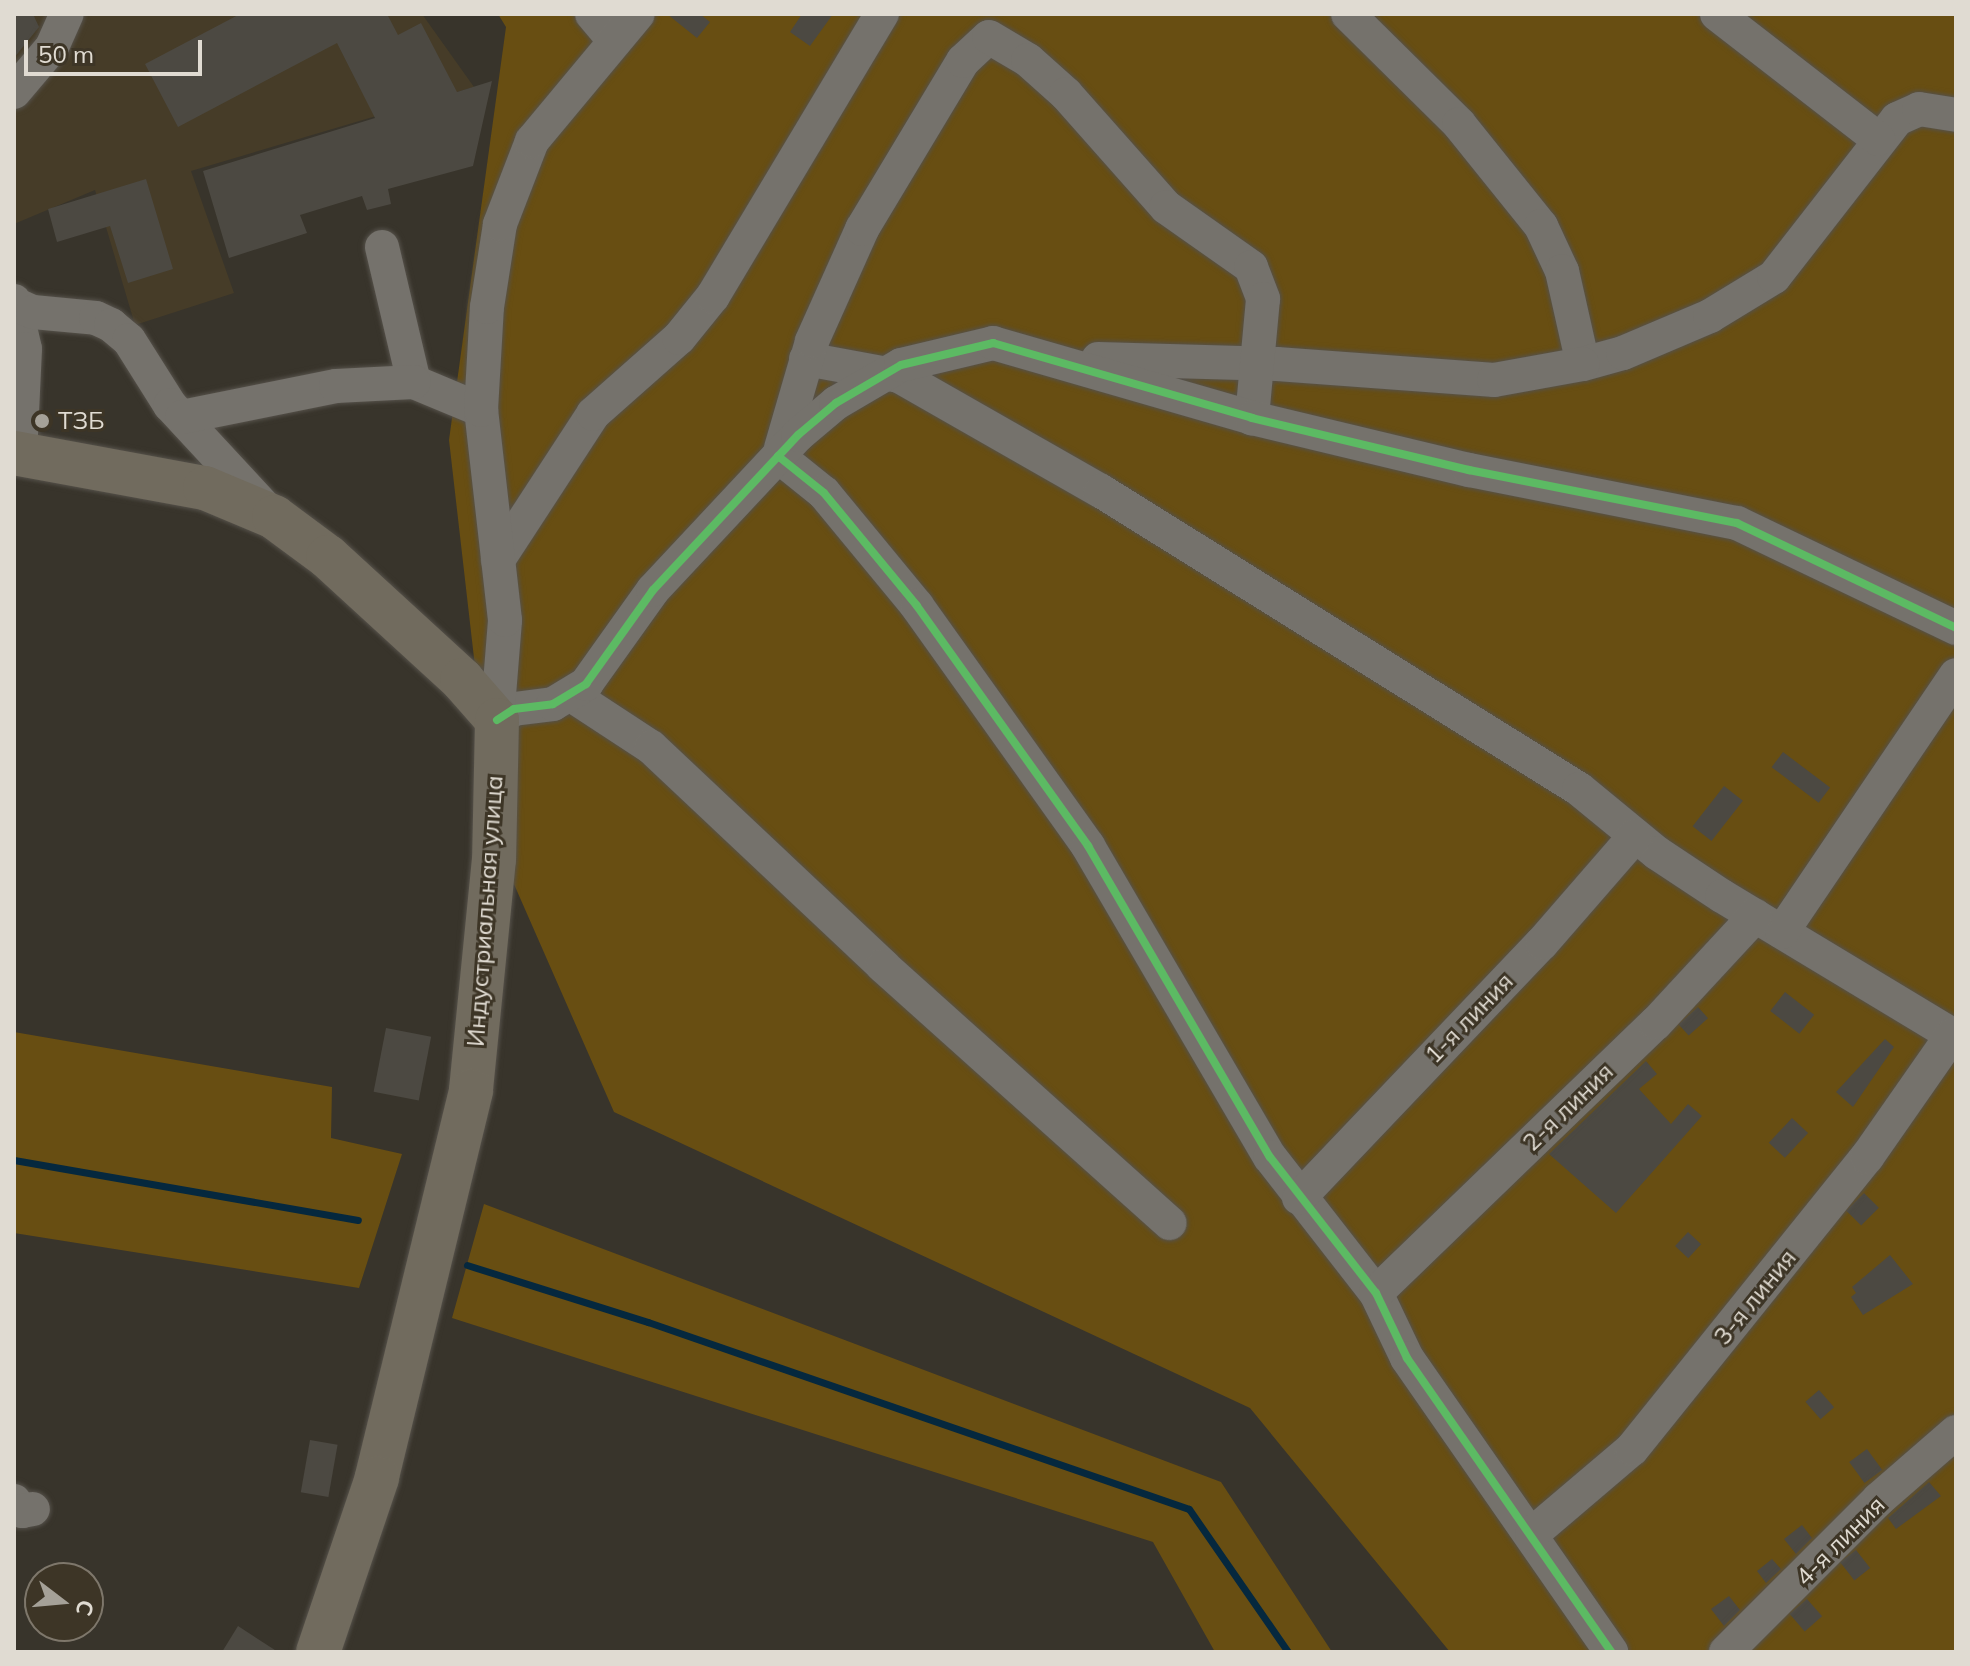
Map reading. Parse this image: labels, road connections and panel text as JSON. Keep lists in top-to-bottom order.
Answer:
{
  "streets": {
    "main road": ["Индустриальная улица"],
    "street": [
      "1-я линия",
      "2-я линия",
      "3-я линия",
      "4-я линия"
    ]
  },
  "places": ["ТЗБ"],
  "scale_bar": "50 m",
  "north": "right"
}
